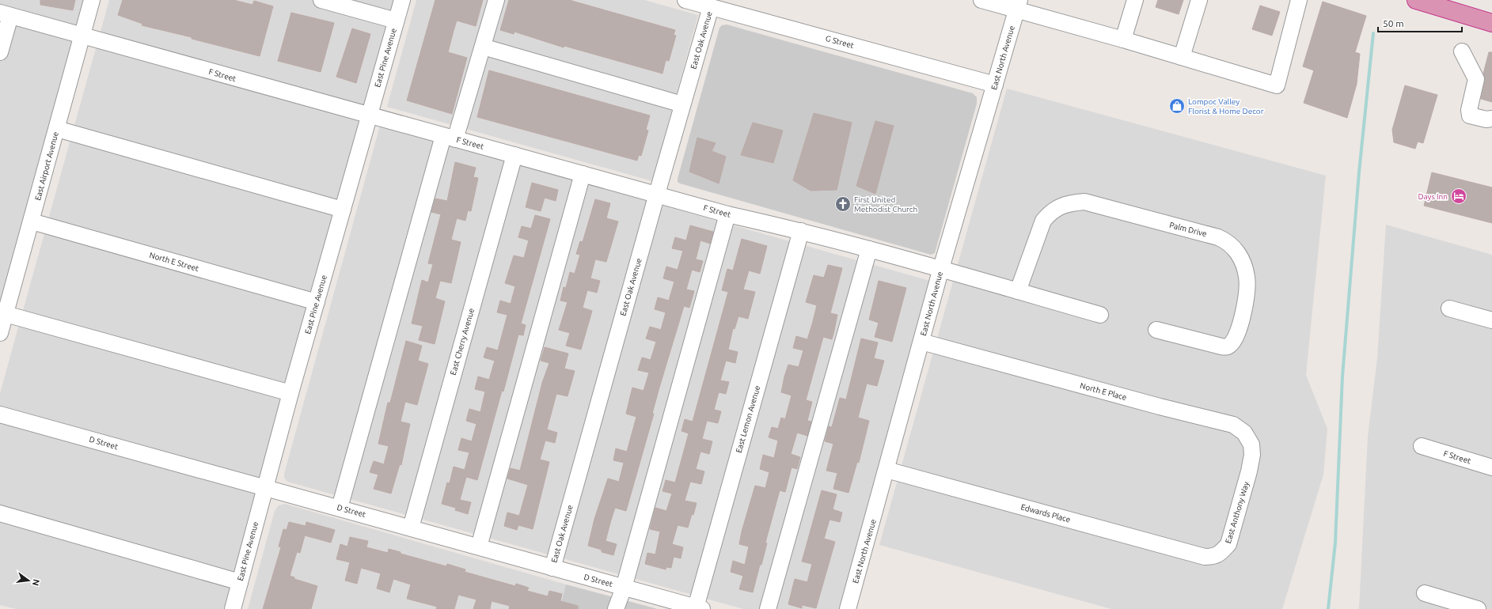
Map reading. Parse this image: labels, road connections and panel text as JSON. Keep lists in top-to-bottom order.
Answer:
{
  "streets": {
    "street": [
      "East Oak Avenue",
      "G Street",
      "East Pine Avenue",
      "East North Avenue",
      "F Street",
      "East Airport Avenue",
      "Palm Drive",
      "North E Street",
      "East Cherry Avenue",
      "North E Place",
      "East Lemon Avenue",
      "D Street",
      "East Anthony Way",
      "Edwards Place"
    ]
  },
  "crossings": [
    ["East Oak Avenue", "G Street"],
    ["East Oak Avenue", "F Street"],
    ["East Oak Avenue", "D Street"],
    ["G Street", "East North Avenue"],
    ["East Pine Avenue", "F Street"],
    ["East Pine Avenue", "North E Street"],
    ["East Pine Avenue", "D Street"],
    ["East North Avenue", "F Street"],
    ["East North Avenue", "North E Place"],
    ["East North Avenue", "Edwards Place"],
    ["F Street", "East Airport Avenue"],
    ["F Street", "East Cherry Avenue"],
    ["F Street", "East Lemon Avenue"],
    ["East Airport Avenue", "North E Street"],
    ["East Cherry Avenue", "D Street"],
    ["North E Place", "East Anthony Way"],
    ["East Lemon Avenue", "D Street"],
    ["East Anthony Way", "Edwards Place"]
  ],
  "places": {
    "shop": ["Lompoc Valley Florist & Home Decor"],
    "hotel": ["Days Inn"],
    "church": ["First United Methodist Church"]
  },
  "scale_bar": "50 m",
  "north": "right"
}
